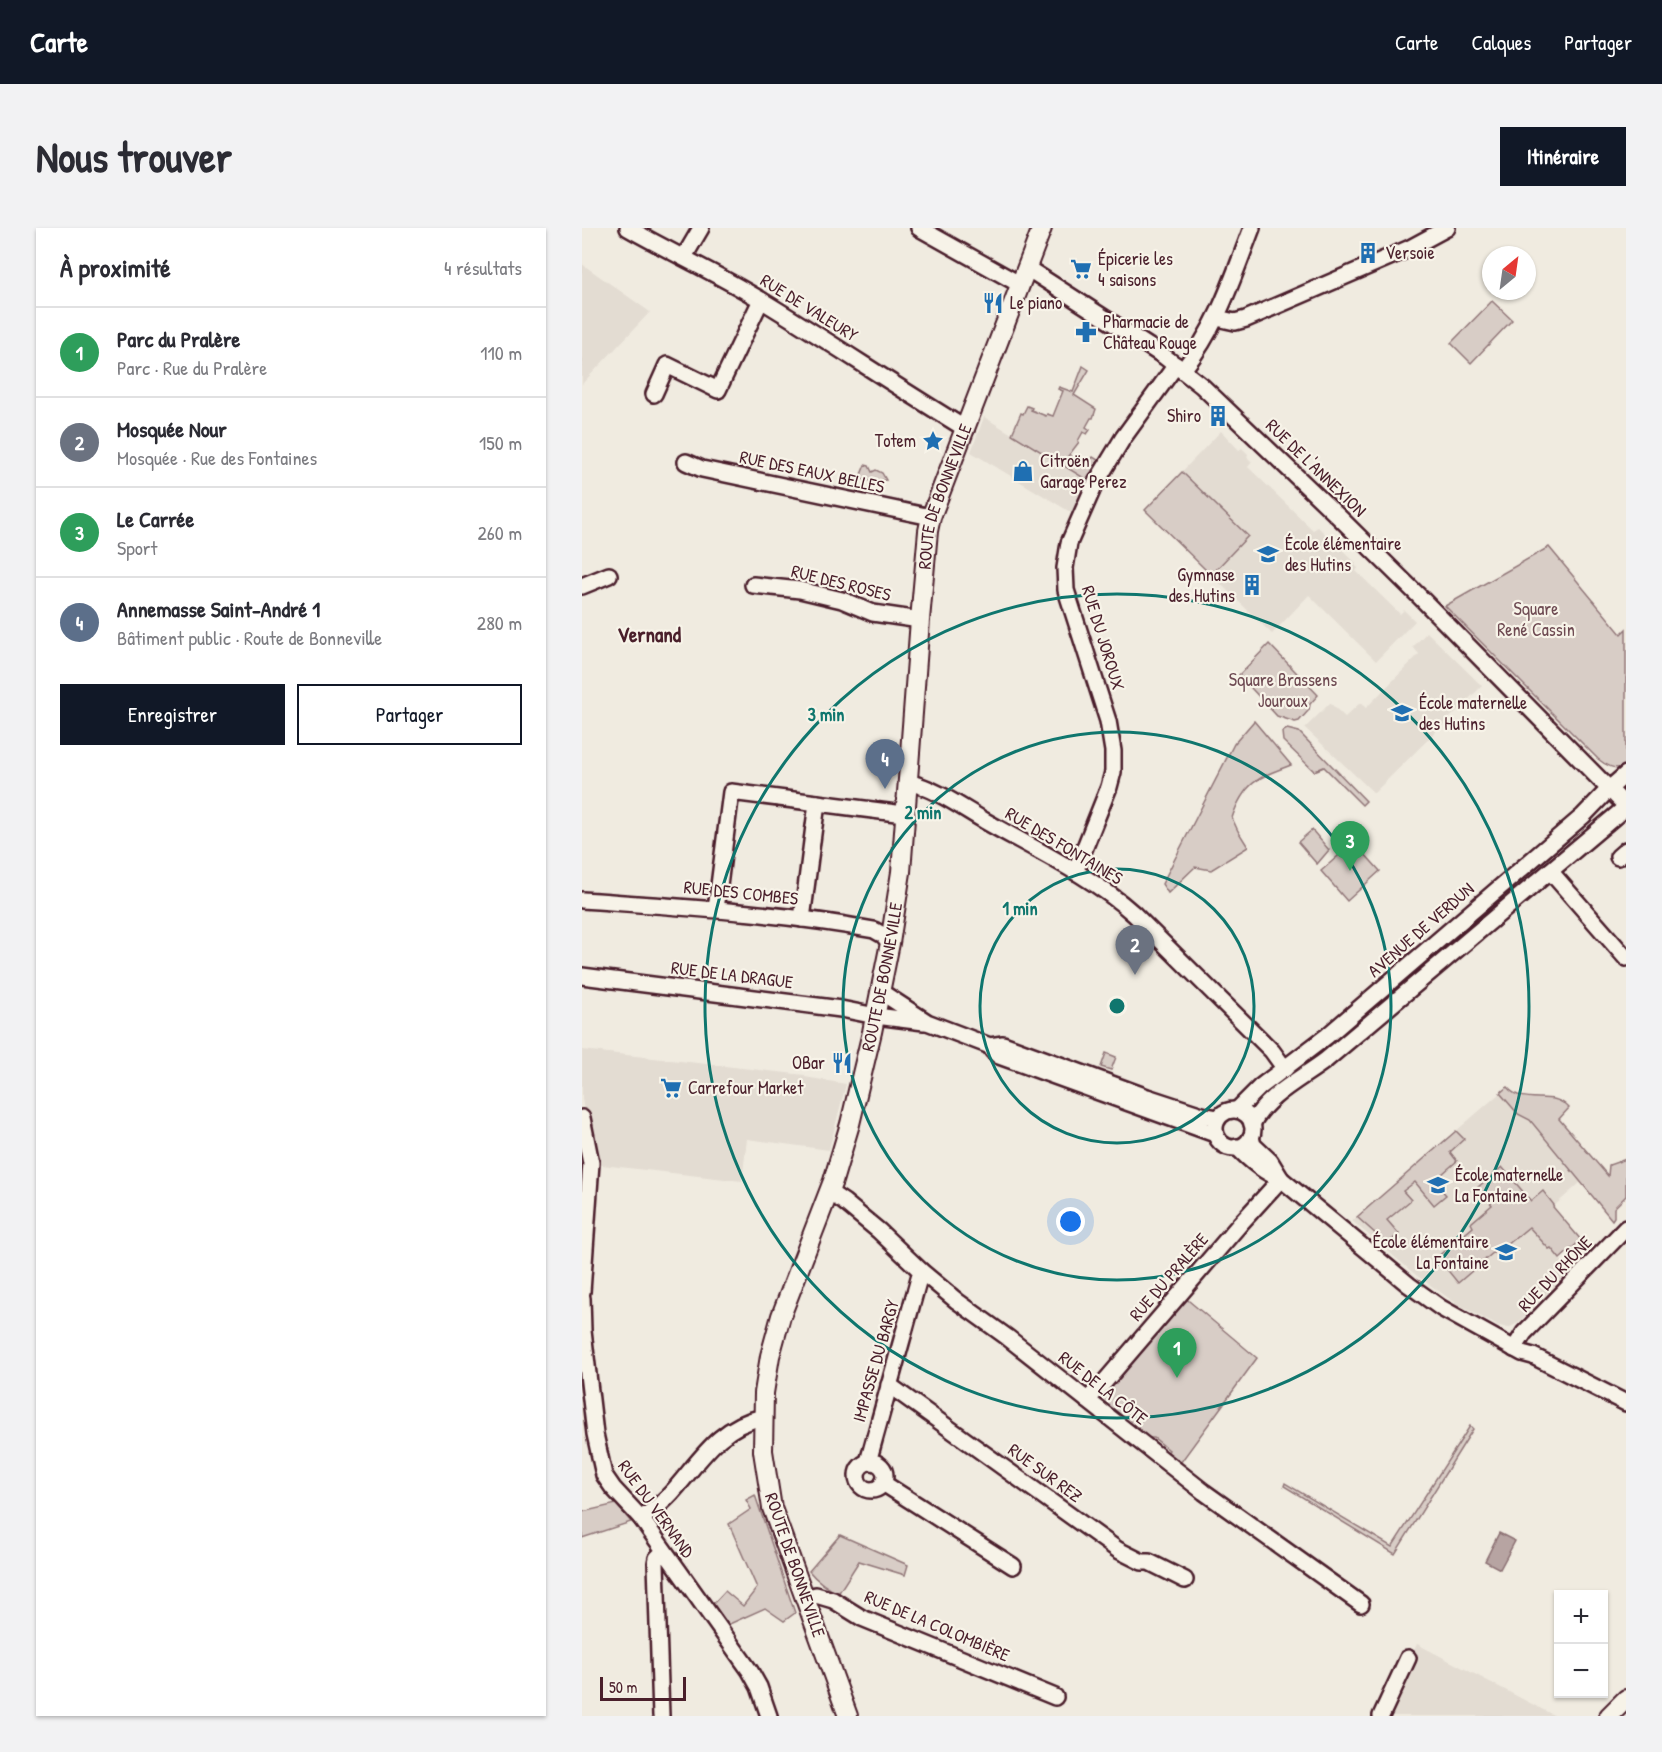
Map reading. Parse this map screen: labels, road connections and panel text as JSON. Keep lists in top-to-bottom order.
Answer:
{
  "streets": {
    "main road": ["ROUTE DE BONNEVILLE"],
    "street": [
      "RUE DE VALEURY",
      "RUE DE L'ANNEXION",
      "RUE DES EAUX BELLES",
      "RUE DES ROSES",
      "RUE DU JOROUX",
      "RUE DES FONTAINES",
      "RUE DES COMBES",
      "AVENUE DE VERDUN",
      "RUE DE LA DRAGUE",
      "RUE DU RHÔNE",
      "RUE DU PRALÈRE",
      "IMPASSE DU BARGY",
      "RUE DE LA CÔTE",
      "RUE SUR REZ",
      "RUE DU VERNAND",
      "RUE DE LA COLOMBIÈRE"
    ]
  },
  "crossings": [
    ["RUE DE VALEURY", "ROUTE DE BONNEVILLE"],
    ["RUE DE L'ANNEXION", "ROUTE DE BONNEVILLE"],
    ["RUE DE L'ANNEXION", "RUE DU JOROUX"],
    ["RUE DE L'ANNEXION", "AVENUE DE VERDUN"],
    ["RUE DES EAUX BELLES", "ROUTE DE BONNEVILLE"],
    ["ROUTE DE BONNEVILLE", "RUE DES ROSES"],
    ["ROUTE DE BONNEVILLE", "RUE DES FONTAINES"],
    ["ROUTE DE BONNEVILLE", "RUE DES COMBES"],
    ["ROUTE DE BONNEVILLE", "RUE DE LA DRAGUE"],
    ["ROUTE DE BONNEVILLE", "RUE DE LA CÔTE"],
    ["ROUTE DE BONNEVILLE", "RUE DE LA COLOMBIÈRE"],
    ["RUE DU JOROUX", "RUE DES FONTAINES"],
    ["RUE DES FONTAINES", "AVENUE DE VERDUN"],
    ["RUE DU PRALÈRE", "RUE DE LA CÔTE"],
    ["IMPASSE DU BARGY", "RUE DE LA CÔTE"],
    ["IMPASSE DU BARGY", "RUE SUR REZ"]
  ],
  "districts": ["Vernand"],
  "parks": ["Square René Cassin", "Square Brassens Jouroux"],
  "places": {
    "building": ["Versoie", "Shiro", "Gymnase des Hutins"],
    "supermarket": ["Épicerie les 4 saisons", "Carrefour Market"],
    "restaurant": ["Le piano", "OBar"],
    "pharmacy": ["Pharmacie de Château Rouge"],
    "place": ["Totem"],
    "shop": ["Citroën Garage Perez"],
    "school or university": [
      "École élémentaire des Hutins",
      "École maternelle des Hutins",
      "École maternelle La Fontaine",
      "École élémentaire La Fontaine"
    ]
  },
  "scale_bar": "50 m",
  "north": "top right",
  "page": {
    "header": "Carte",
    "nav": ["Carte", "Calques", "Partager"],
    "buttons": [
      "Itinéraire",
      ["Enregistrer", "Partager"]
    ],
    "title": "Nous trouver",
    "heading": ["À proximité", "4 résultats"],
    "list": [
      {
        "mark": "1",
        "name": "Parc du Pralère",
        "note": "Parc · Rue du Pralère",
        "value": "110 m"
      },
      {
        "mark": "2",
        "name": "Mosquée Nour",
        "note": "Mosquée · Rue des Fontaines",
        "value": "150 m"
      },
      {
        "mark": "3",
        "name": "Le Carrée",
        "note": "Sport",
        "value": "260 m"
      },
      {
        "mark": "4",
        "name": "Annemasse Saint-André 1",
        "note": "Bâtiment public · Route de Bonneville",
        "value": "280 m"
      }
    ],
    "pins": [
      "4",
      "3",
      "2",
      "1"
    ],
    "map_buttons": ["+", "−"],
    "scale": "50 m"
  },
  "rings": ["3 min", "2 min", "1 min"]
}
